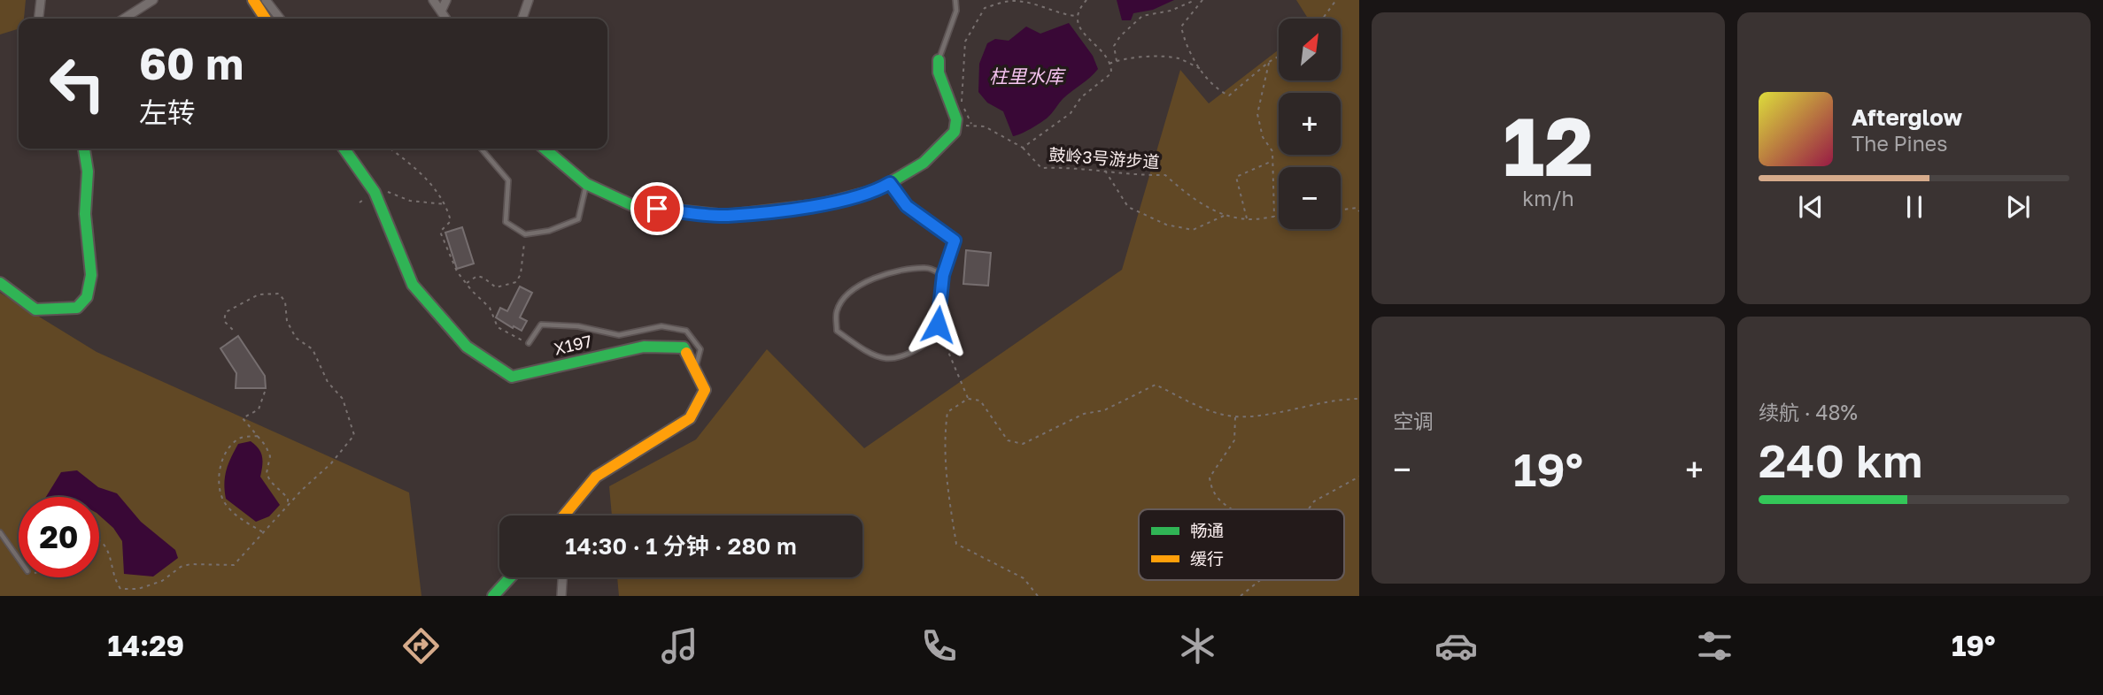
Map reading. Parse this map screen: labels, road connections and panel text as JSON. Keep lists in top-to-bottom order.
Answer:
{
  "streets": {
    "street": ["X197"],
    "path": ["鼓岭3号游步道"]
  },
  "water": ["柱里水库"],
  "legend": ["畅通", "缓行"],
  "north": "top right",
  "page": {
    "tile": [
      ["12", "km/h"],
      "空调",
      ["续航 · 48%", "240 km"]
    ],
    "map_buttons": ["+", "−"],
    "turn": ["60 m", "左转"],
    "song": ["Afterglow", "The Pines"],
    "heat": ["−", "19°", "+"],
    "limit": "20",
    "trip": "14:30 · 1 分钟 · 280 m",
    "tabs": ["14:29", "19°"]
  }
}
